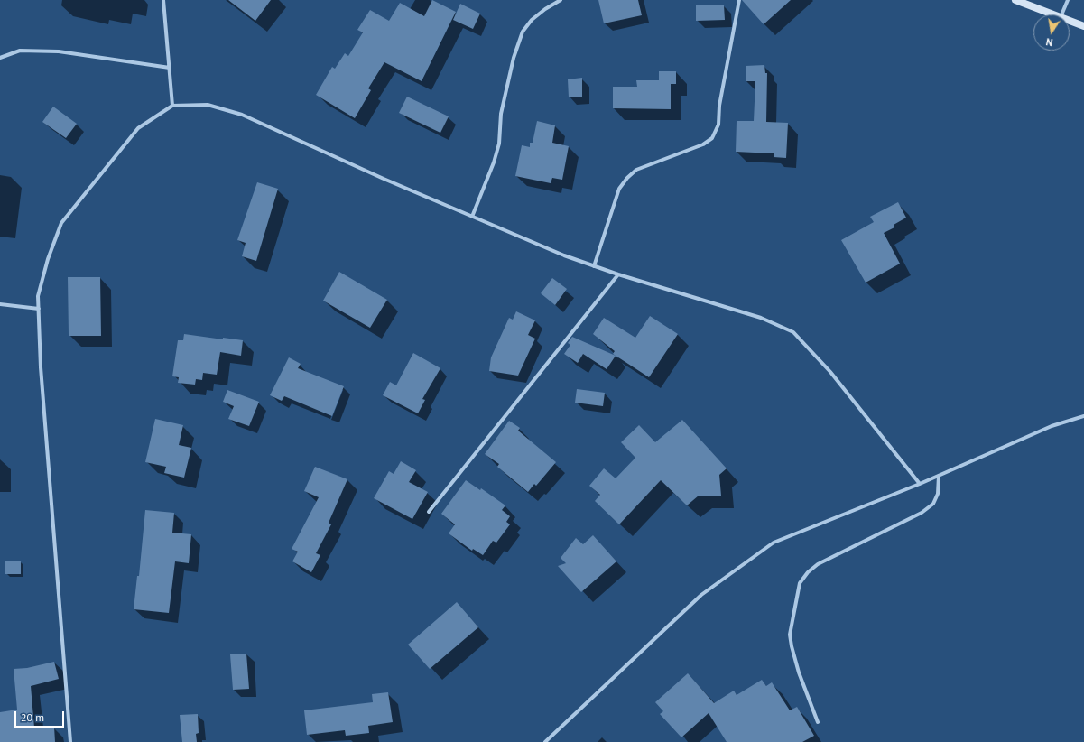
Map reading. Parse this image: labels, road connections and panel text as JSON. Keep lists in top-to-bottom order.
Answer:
{
  "scale_bar": "20 m",
  "north": "bottom"
}
